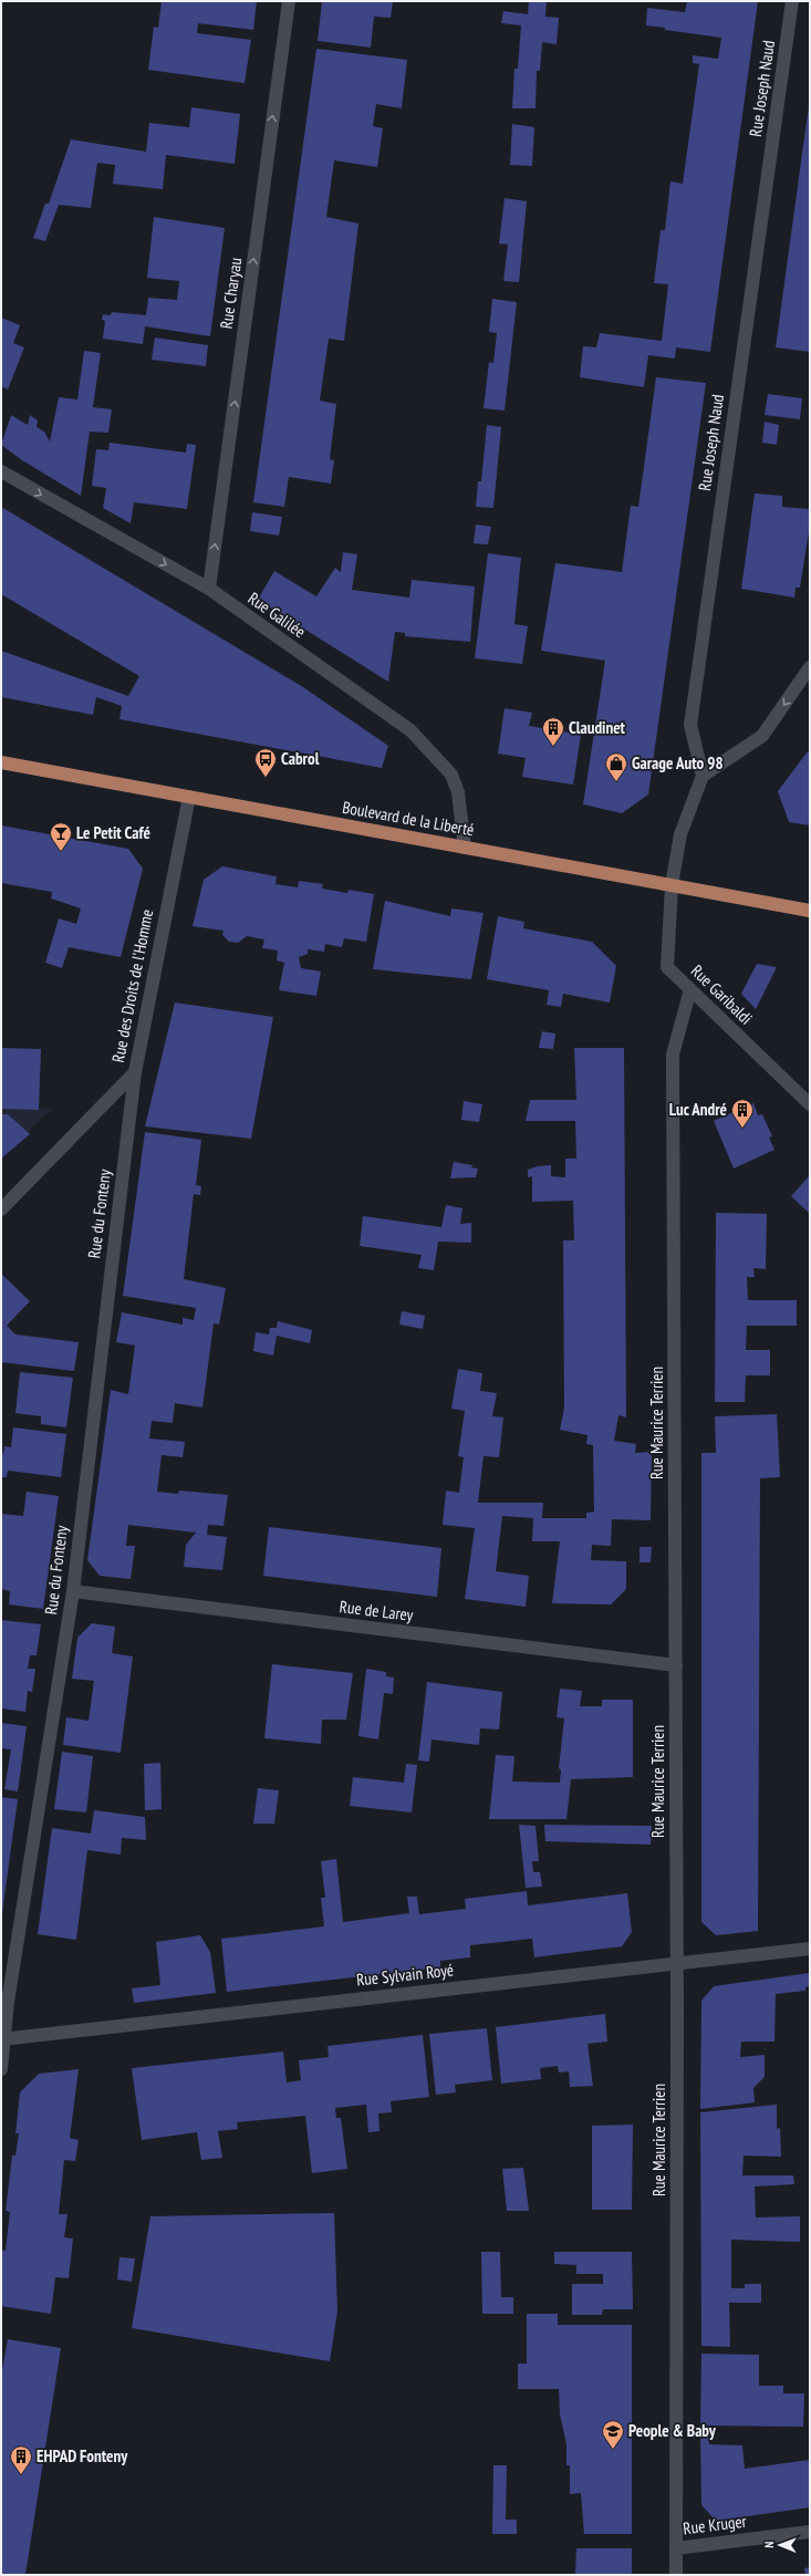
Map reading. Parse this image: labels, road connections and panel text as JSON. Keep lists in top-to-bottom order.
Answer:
{
  "streets": {
    "main road": ["Boulevard de la Liberté"],
    "street": [
      "Rue Joseph Naud",
      "Rue Charyau",
      "Rue Galilée",
      "Rue des Droits de l'Homme",
      "Rue Garibaldi",
      "Rue du Fonteny",
      "Rue Maurice Terrien",
      "Rue de Larey",
      "Rue Sylvain Royé",
      "Rue Kruger"
    ]
  },
  "crossings": [
    ["Rue Charyau", "Rue Galilée"],
    ["Rue Galilée", "Boulevard de la Liberté"],
    ["Boulevard de la Liberté", "Rue des Droits de l'Homme"],
    ["Boulevard de la Liberté", "Rue Garibaldi"],
    ["Rue des Droits de l'Homme", "Rue du Fonteny"],
    ["Rue Garibaldi", "Rue Maurice Terrien"],
    ["Rue du Fonteny", "Rue de Larey"],
    ["Rue du Fonteny", "Rue Sylvain Royé"],
    ["Rue Maurice Terrien", "Rue de Larey"],
    ["Rue Maurice Terrien", "Rue Sylvain Royé"],
    ["Rue Maurice Terrien", "Rue Kruger"]
  ],
  "one_way": ["Rue Charyau", "Rue Galilée"],
  "places": {
    "building": ["Claudinet", "Luc André", "EHPAD Fonteny"],
    "bus stop": ["Cabrol"],
    "shop": ["Garage Auto 98"],
    "bar": ["Le Petit Café"],
    "school or university": ["People & Baby"]
  },
  "north": "left"
}
